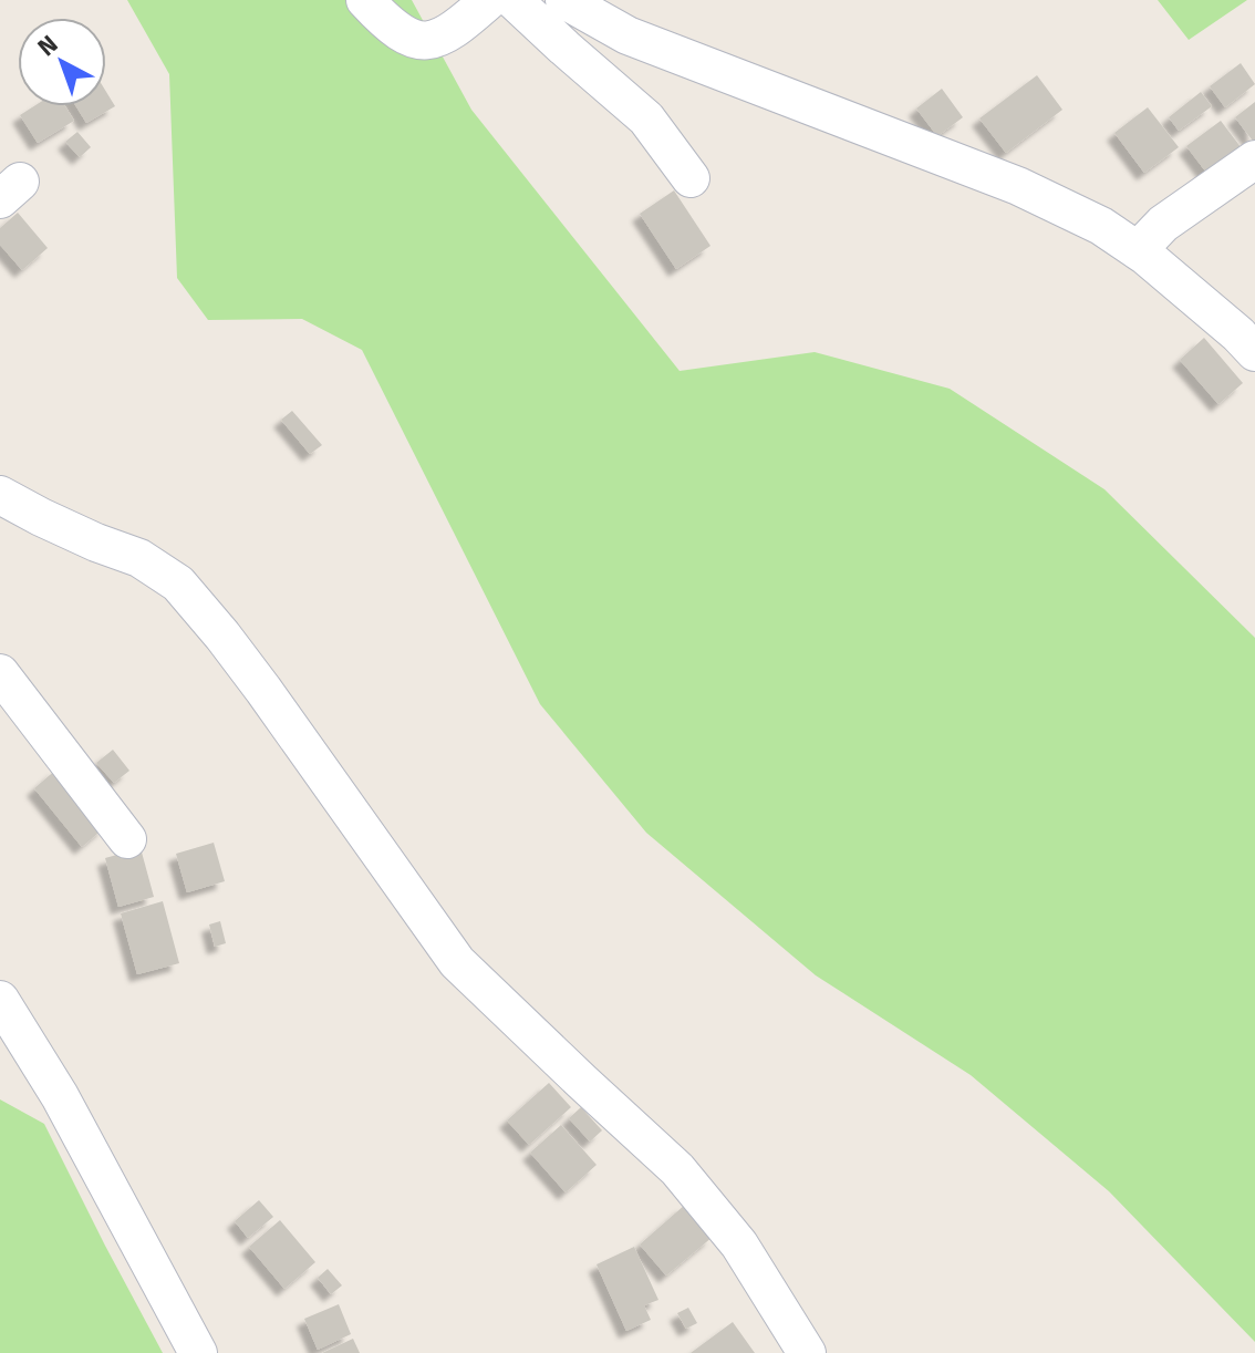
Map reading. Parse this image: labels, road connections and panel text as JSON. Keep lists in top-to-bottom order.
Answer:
{
  "north": "top left"
}
